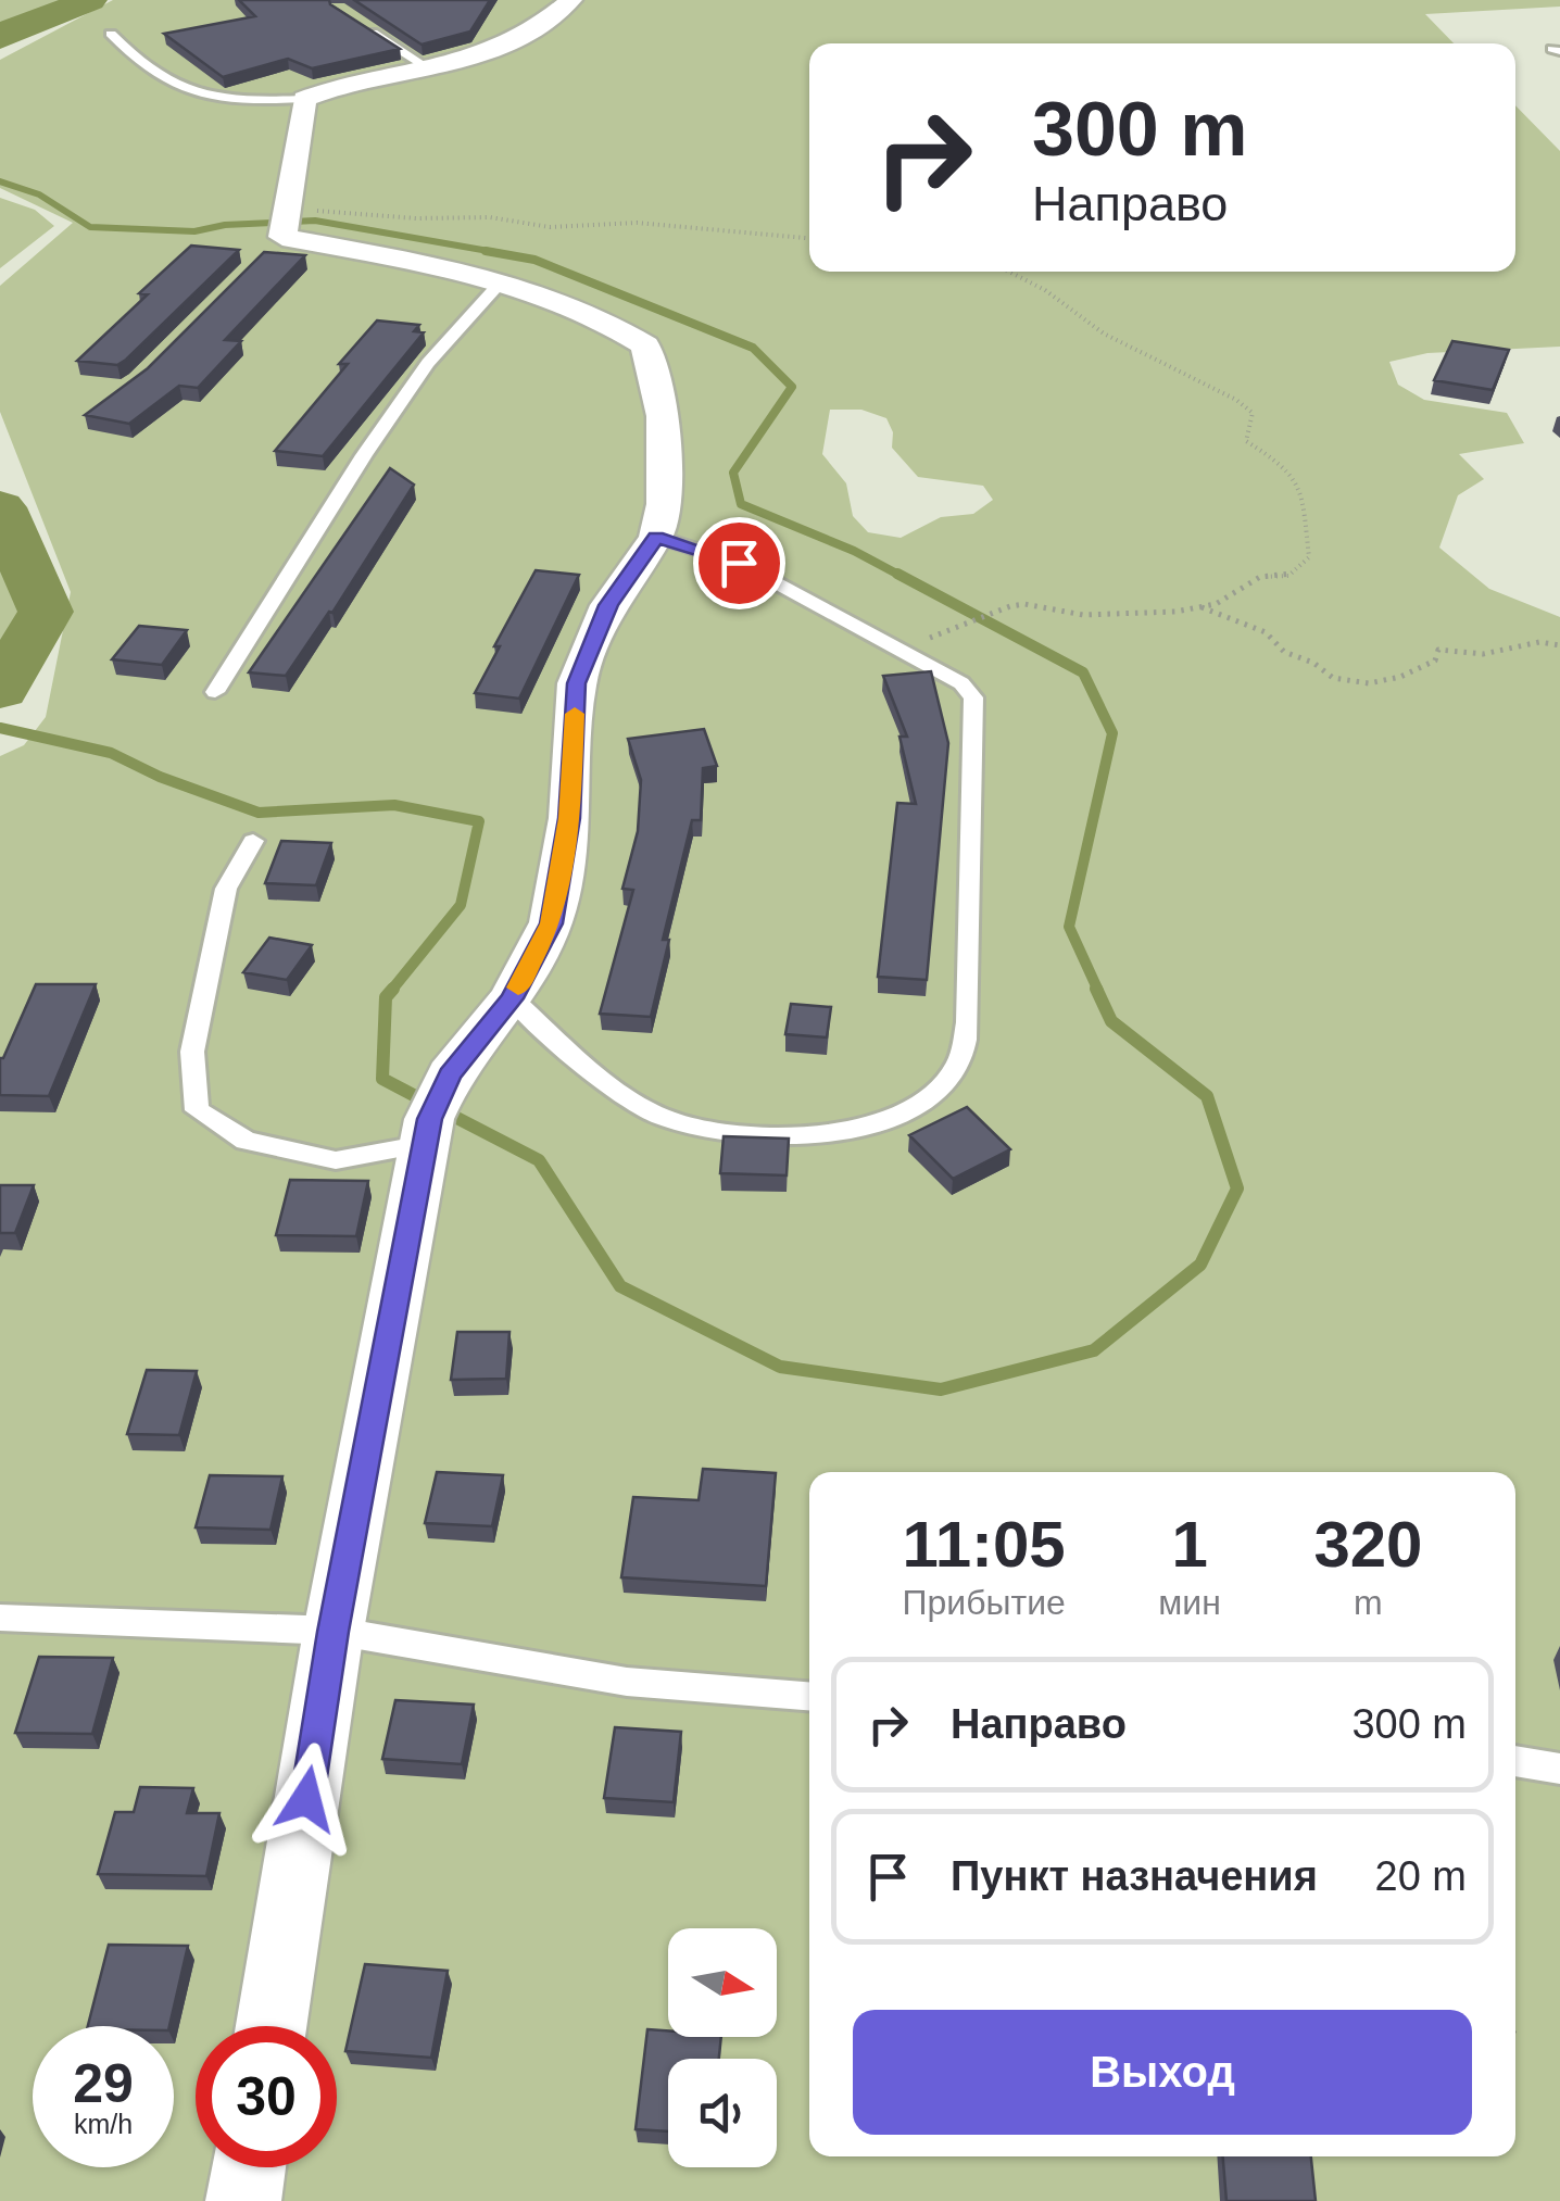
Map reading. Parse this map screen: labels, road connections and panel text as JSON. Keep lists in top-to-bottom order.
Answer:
{
  "north": "right",
  "page": {
    "turn": ["300 m", "Направо"],
    "eta": [
      "11:05",
      "Прибытие",
      "1",
      "мин",
      "320",
      "m"
    ],
    "list": [
      {
        "name": "Направо",
        "value": "300 m"
      },
      {
        "name": "Пункт назначения",
        "value": "20 m"
      }
    ],
    "buttons": "Выход",
    "speed": "29 km/h",
    "limit": "30"
  }
}
